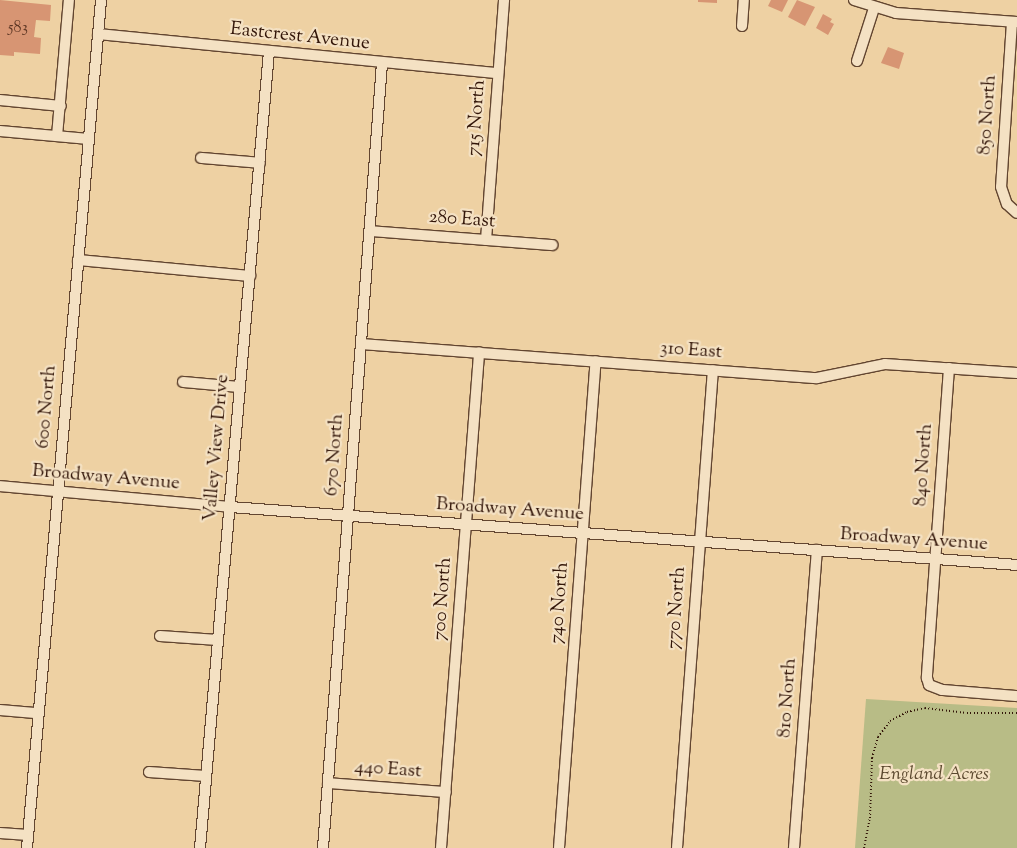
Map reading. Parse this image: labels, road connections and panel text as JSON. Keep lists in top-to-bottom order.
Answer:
{
  "streets": {
    "street": [
      "Eastcrest Avenue",
      "850 North",
      "715 North",
      "280 East",
      "310 East",
      "600 North",
      "Valley View Drive",
      "670 North",
      "840 North",
      "Broadway Avenue",
      "700 North",
      "740 North",
      "770 North",
      "810 North",
      "440 East"
    ]
  },
  "crossings": [
    ["Eastcrest Avenue", "715 North"],
    ["Eastcrest Avenue", "600 North"],
    ["Eastcrest Avenue", "Valley View Drive"],
    ["Eastcrest Avenue", "670 North"],
    ["715 North", "280 East"],
    ["280 East", "670 North"],
    ["310 East", "670 North"],
    ["310 East", "840 North"],
    ["310 East", "700 North"],
    ["310 East", "740 North"],
    ["310 East", "770 North"],
    ["600 North", "Broadway Avenue"],
    ["Valley View Drive", "Broadway Avenue"],
    ["670 North", "Broadway Avenue"],
    ["670 North", "440 East"],
    ["840 North", "Broadway Avenue"],
    ["Broadway Avenue", "700 North"],
    ["Broadway Avenue", "740 North"],
    ["Broadway Avenue", "770 North"],
    ["Broadway Avenue", "810 North"],
    ["700 North", "440 East"]
  ],
  "parks": ["England Acres"],
  "house_numbers": ["583"]
}
